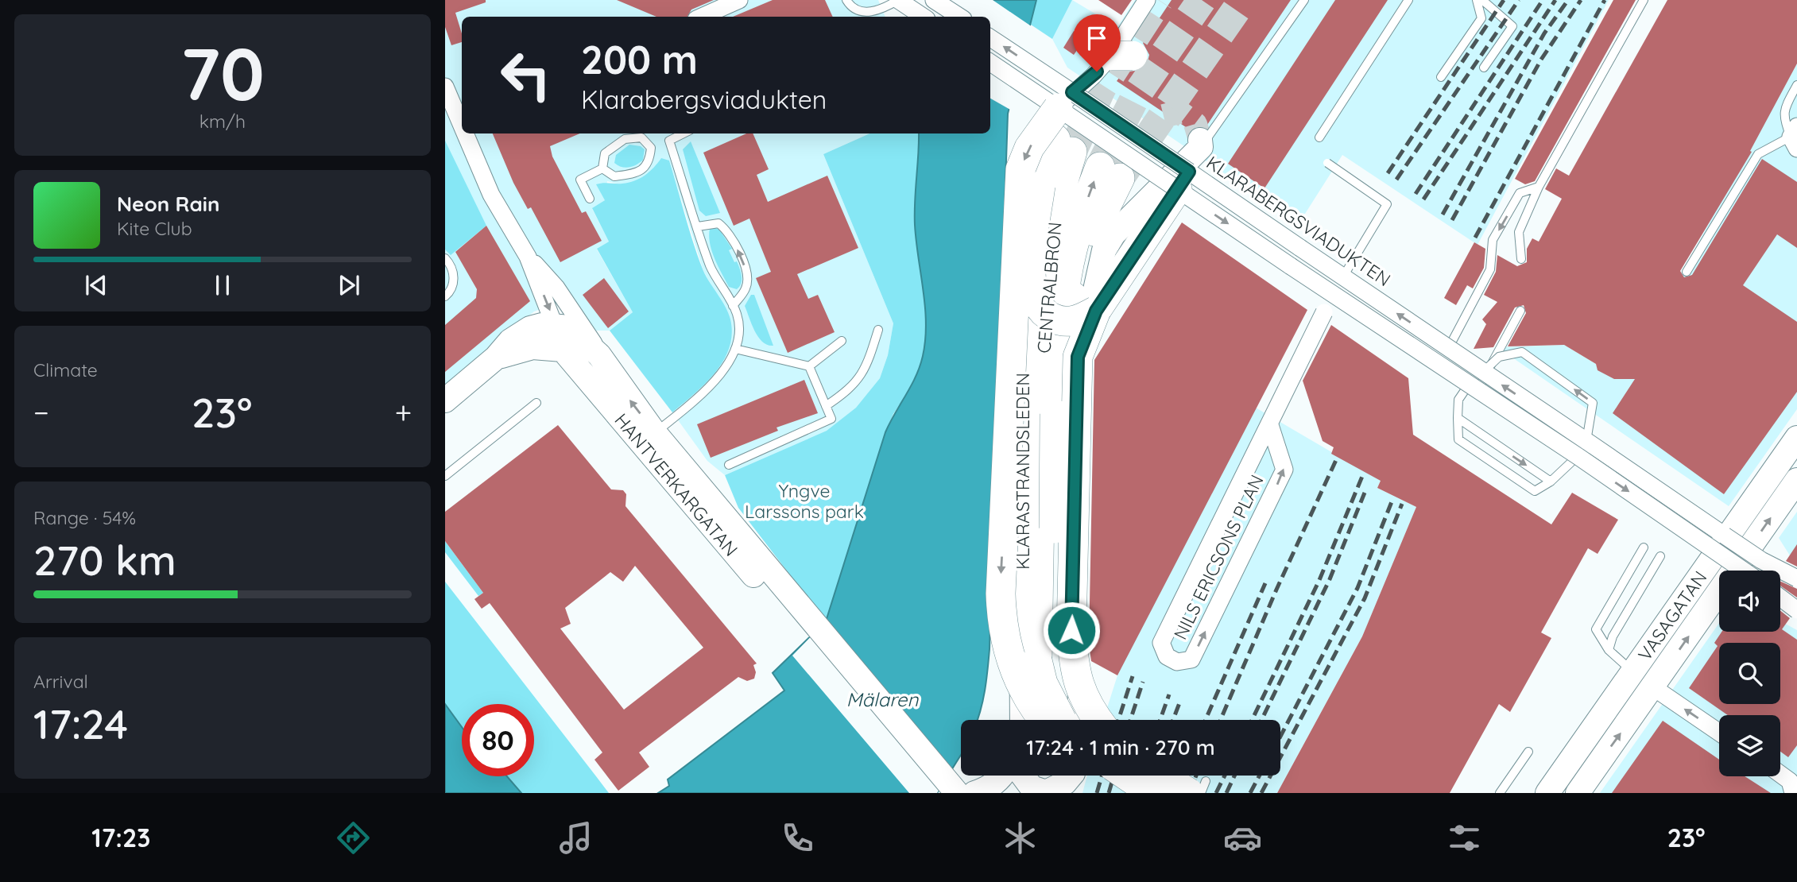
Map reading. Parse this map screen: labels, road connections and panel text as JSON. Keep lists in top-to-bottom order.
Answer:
{
  "streets": {
    "highway": ["CENTRALBRON", "KLARASTRANDSLEDEN"],
    "street": [
      "KLARABERGSVIADUKTEN",
      "HANTVERKARGATAN",
      "NILS ERICSONS PLAN",
      "VASAGATAN"
    ]
  },
  "crossings": [
    ["KLARABERGSVIADUKTEN", "NILS ERICSONS PLAN"],
    ["CENTRALBRON", "KLARASTRANDSLEDEN"]
  ],
  "water": ["Mälaren"],
  "parks": ["Yngve Larssons park"],
  "page": {
    "tile": [
      ["70", "km/h"],
      "Climate",
      ["Range · 54%", "270 km"],
      ["Arrival", "17:24"]
    ],
    "turn": ["200 m", "Klarabergsviadukten"],
    "song": ["Neon Rain", "Kite Club"],
    "heat": ["−", "23°", "+"],
    "limit": "80",
    "trip": "17:24 · 1 min · 270 m",
    "tabs": ["17:23", "23°"]
  }
}
